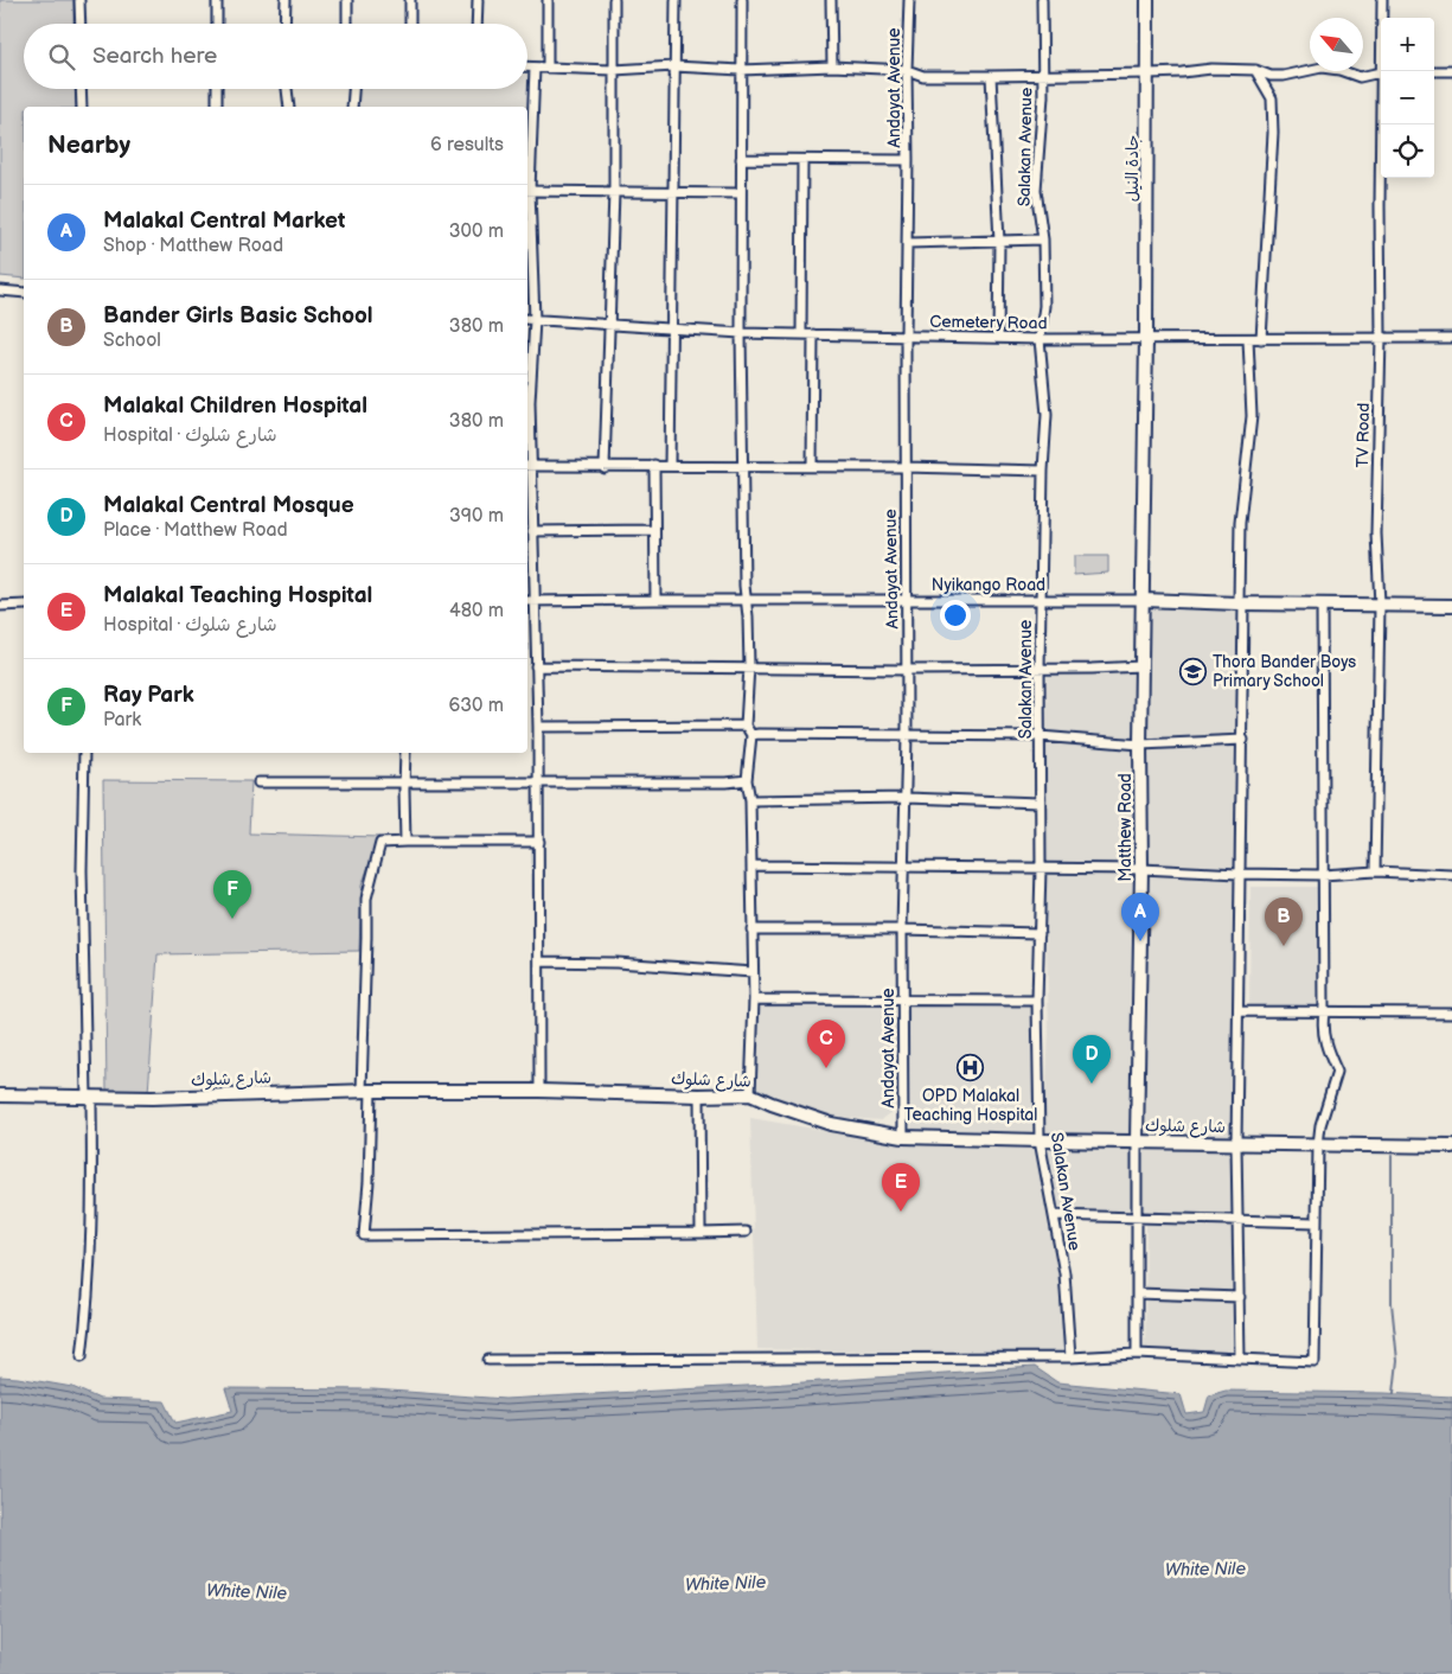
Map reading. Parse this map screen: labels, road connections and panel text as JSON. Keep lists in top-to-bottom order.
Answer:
{
  "streets": {
    "street": [
      "Andayat Avenue",
      "Salakan Avenue",
      "جادة النيل",
      "Cemetery Road",
      "TV Road",
      "Nyikango Road",
      "Matthew Road",
      "شارع شلوك"
    ]
  },
  "crossings": [
    ["Andayat Avenue", "Cemetery Road"],
    ["Andayat Avenue", "Nyikango Road"],
    ["Andayat Avenue", "شارع شلوك"],
    ["Salakan Avenue", "Cemetery Road"],
    ["Salakan Avenue", "Nyikango Road"],
    ["Salakan Avenue", "شارع شلوك"],
    ["جادة النيل", "Cemetery Road"],
    ["جادة النيل", "Matthew Road"],
    ["Cemetery Road", "TV Road"],
    ["Cemetery Road", "Matthew Road"],
    ["TV Road", "Nyikango Road"],
    ["Nyikango Road", "Matthew Road"],
    ["Matthew Road", "شارع شلوك"]
  ],
  "water": ["White Nile"],
  "places": {
    "school or university": ["Thora Bander Boys Primary School"],
    "hospital": ["OPD Malakal Teaching Hospital"]
  },
  "north": "top left",
  "page": {
    "map_buttons": ["+", "−"],
    "search": "Search here",
    "heading": ["Nearby", "6 results"],
    "list": [
      {
        "mark": "A",
        "name": "Malakal Central Market",
        "note": "Shop · Matthew Road",
        "value": "300 m"
      },
      {
        "mark": "B",
        "name": "Bander Girls Basic School",
        "note": "School",
        "value": "380 m"
      },
      {
        "mark": "C",
        "name": "Malakal Children Hospital",
        "note": "Hospital · شارع شلوك",
        "value": "380 m"
      },
      {
        "mark": "D",
        "name": "Malakal Central Mosque",
        "note": "Place · Matthew Road",
        "value": "390 m"
      },
      {
        "mark": "E",
        "name": "Malakal Teaching Hospital",
        "note": "Hospital · شارع شلوك",
        "value": "480 m"
      },
      {
        "mark": "F",
        "name": "Ray Park",
        "note": "Park",
        "value": "630 m"
      }
    ],
    "pins": [
      "F",
      "A",
      "B",
      "C",
      "D",
      "E"
    ]
  }
}
